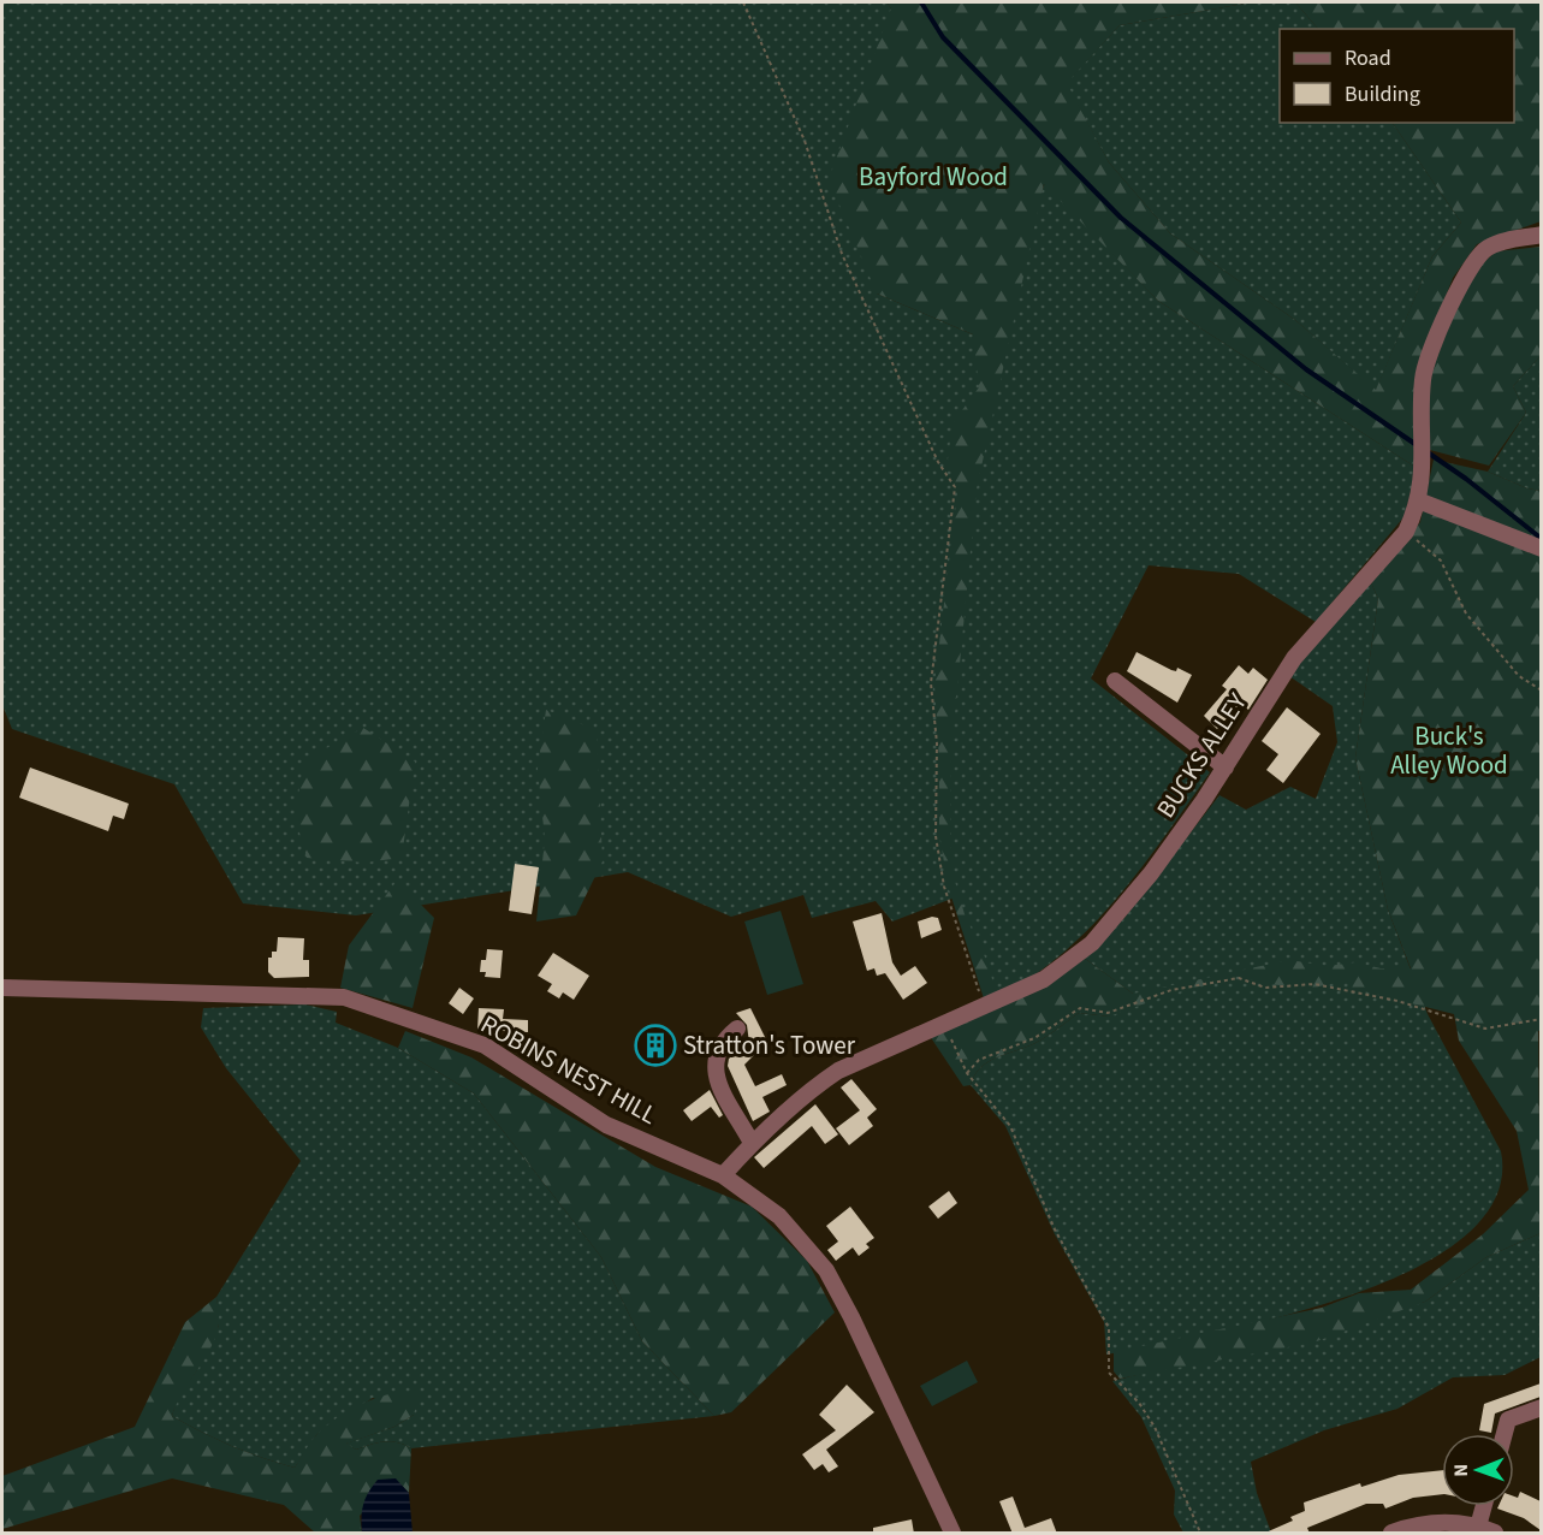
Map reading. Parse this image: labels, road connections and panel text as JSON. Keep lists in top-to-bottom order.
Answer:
{
  "streets": {
    "street": ["BUCKS ALLEY", "ROBINS NEST HILL"]
  },
  "crossings": [
    ["BUCKS ALLEY", "ROBINS NEST HILL"]
  ],
  "parks": ["Bayford Wood", "Buck's Alley Wood"],
  "places": {
    "building": ["Stratton's Tower"]
  },
  "legend": ["Road", "Building"],
  "north": "left"
}
